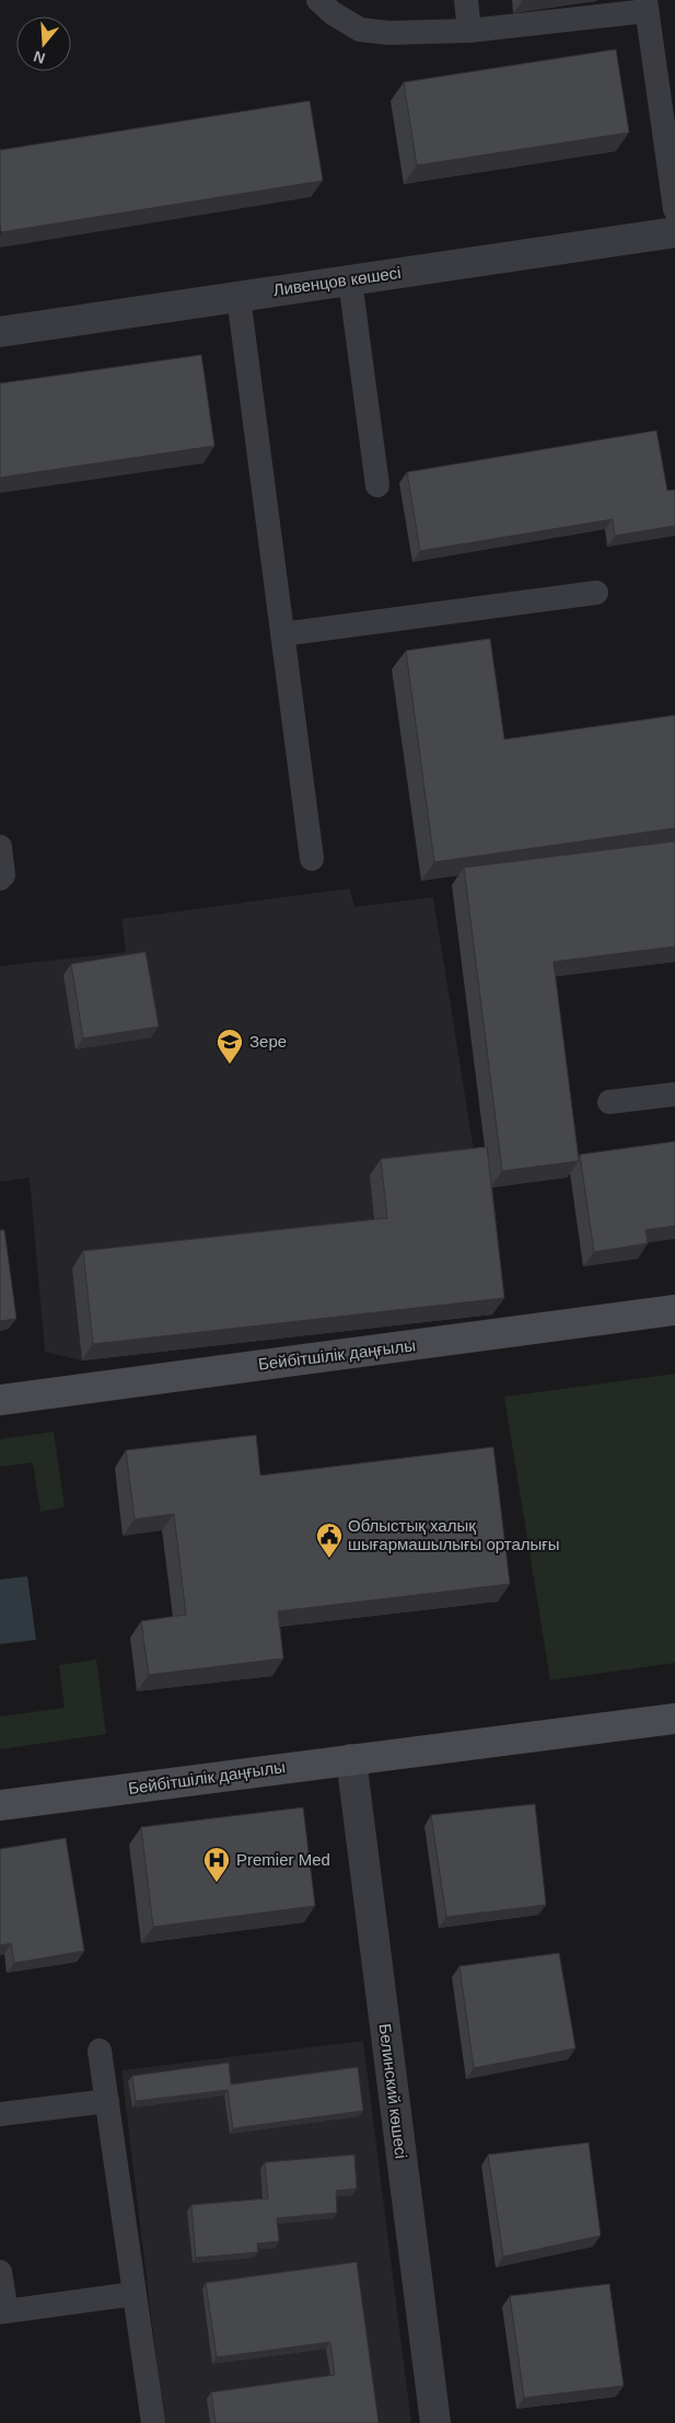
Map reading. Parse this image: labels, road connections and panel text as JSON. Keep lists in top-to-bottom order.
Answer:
{
  "streets": {
    "main road": ["Бейбітшілік даңғылы"],
    "street": ["Ливенцов көшесі", "Белинский көшесі"]
  },
  "crossings": [
    ["Бейбітшілік даңғылы", "Белинский көшесі"]
  ],
  "places": {
    "school or university": ["Зере"],
    "public building": ["Облыстық халық шығармашылығы орталығы"],
    "hospital": ["Premier Med"]
  },
  "north": "bottom"
}
